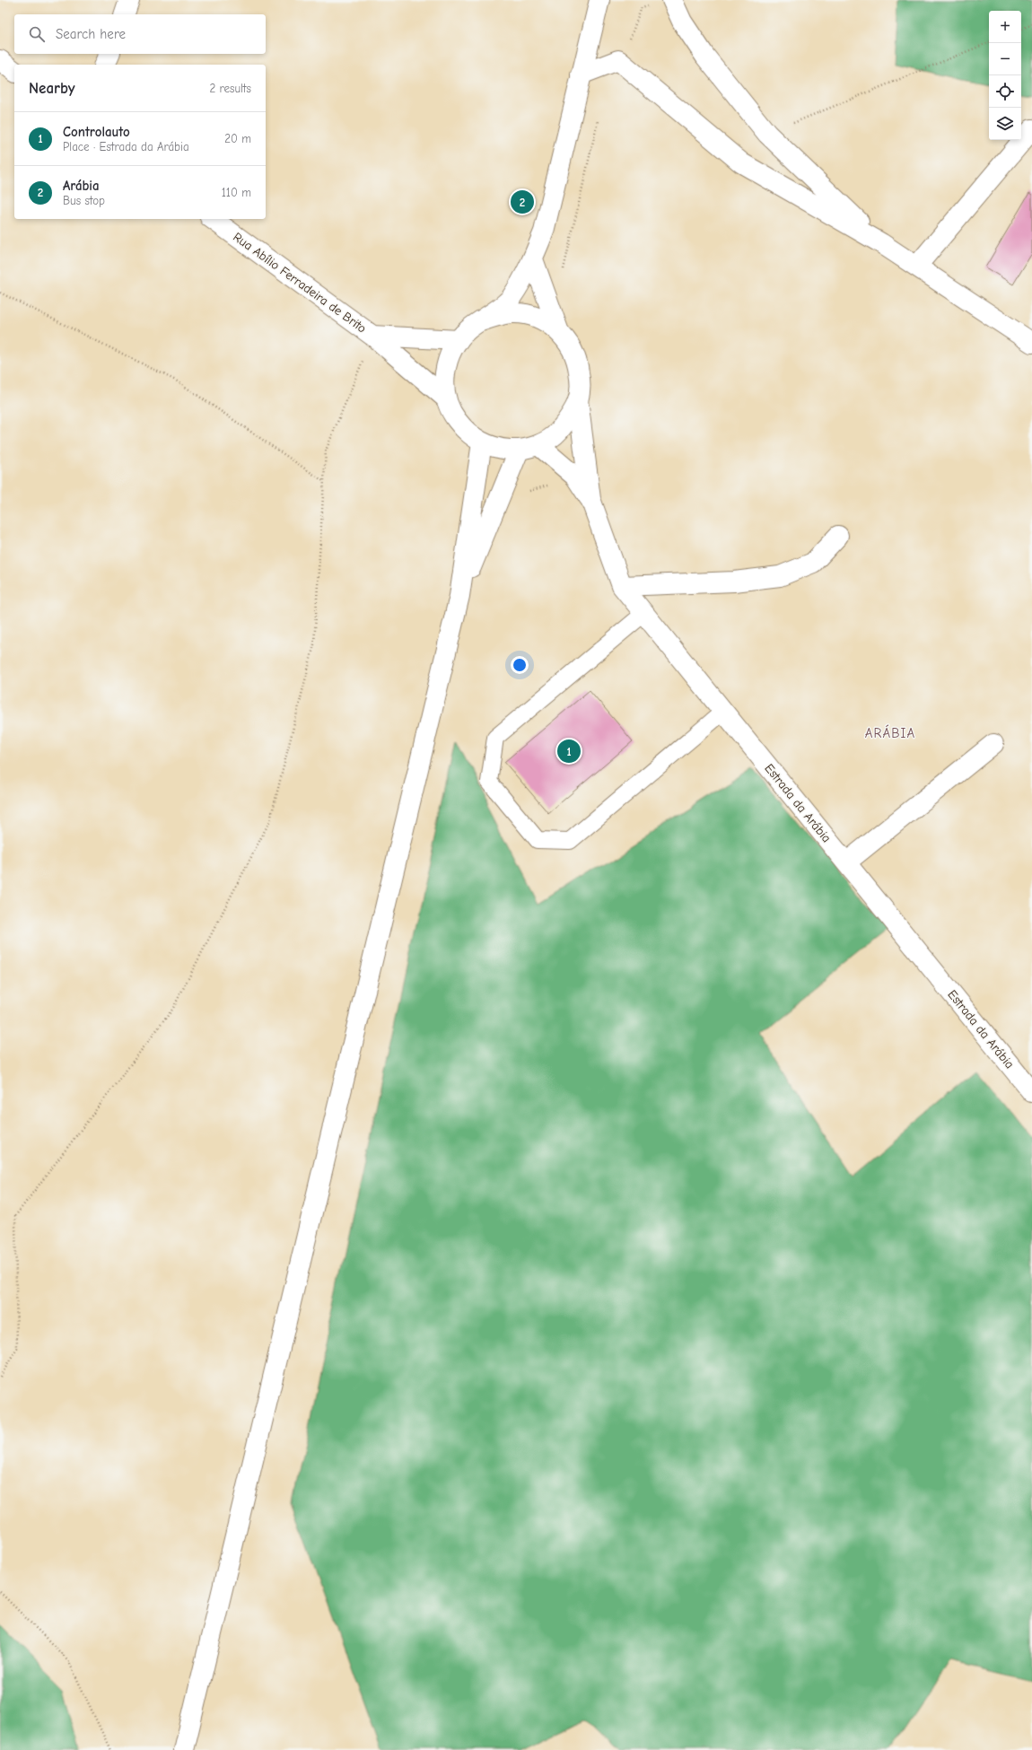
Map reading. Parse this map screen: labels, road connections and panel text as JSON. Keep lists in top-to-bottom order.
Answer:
{
  "streets": {
    "street": ["Rua Abílio Ferradeira de Brito", "Estrada da Arábia"]
  },
  "districts": ["ARÁBIA"],
  "page": {
    "map_buttons": ["+", "−"],
    "search": "Search here",
    "heading": ["Nearby", "2 results"],
    "list": [
      {
        "mark": "1",
        "name": "Controlauto",
        "note": "Place · Estrada da Arábia",
        "value": "20 m"
      },
      {
        "mark": "2",
        "name": "Arábia",
        "note": "Bus stop",
        "value": "110 m"
      }
    ],
    "pins": ["2", "1"]
  }
}
